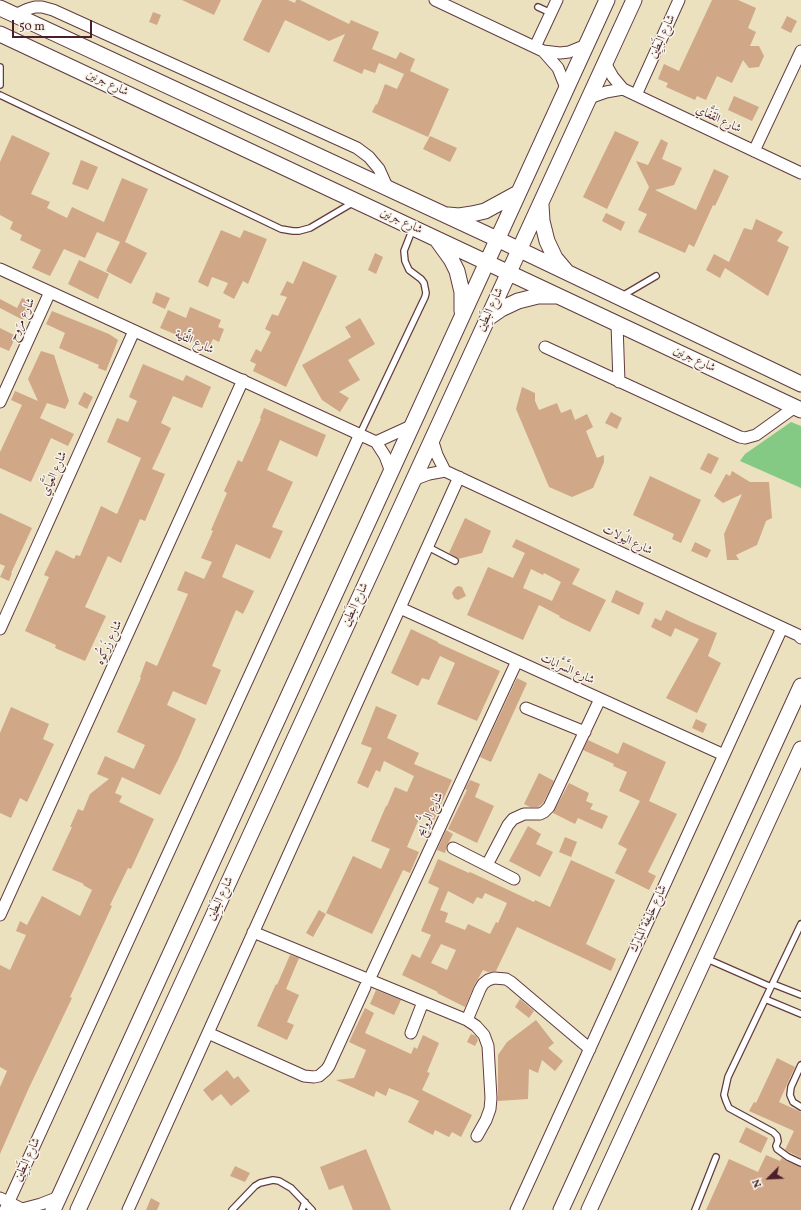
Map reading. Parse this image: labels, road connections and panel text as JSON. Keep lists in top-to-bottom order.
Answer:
{
  "streets": {
    "main road": ["شارع البَطِين", "شارع جرنين"],
    "street": [
      "شارع القَفَّاي",
      "شارع مرَوح",
      "شارع الثَّنية",
      "شارع العَيَّاي",
      "شارع اليُولات",
      "شارع زَركُوه",
      "شارع السَّرَّايات",
      "شارع الرُّوايِح",
      "شارع خليفة المبارك"
    ]
  },
  "crossings": [
    ["شارع البَطِين", "شارع جرنين"],
    ["شارع البَطِين", "شارع القَفَّاي"],
    ["شارع البَطِين", "شارع الثَّنية"],
    ["شارع مرَوح", "شارع الثَّنية"],
    ["شارع الثَّنية", "شارع العَيَّاي"],
    ["شارع الثَّنية", "شارع زَركُوه"],
    ["شارع اليُولات", "شارع خليفة المبارك"],
    ["شارع السَّرَّايات", "شارع الرُّوايِح"],
    ["شارع السَّرَّايات", "شارع خليفة المبارك"]
  ],
  "scale_bar": "50 m",
  "north": "bottom left"
}
